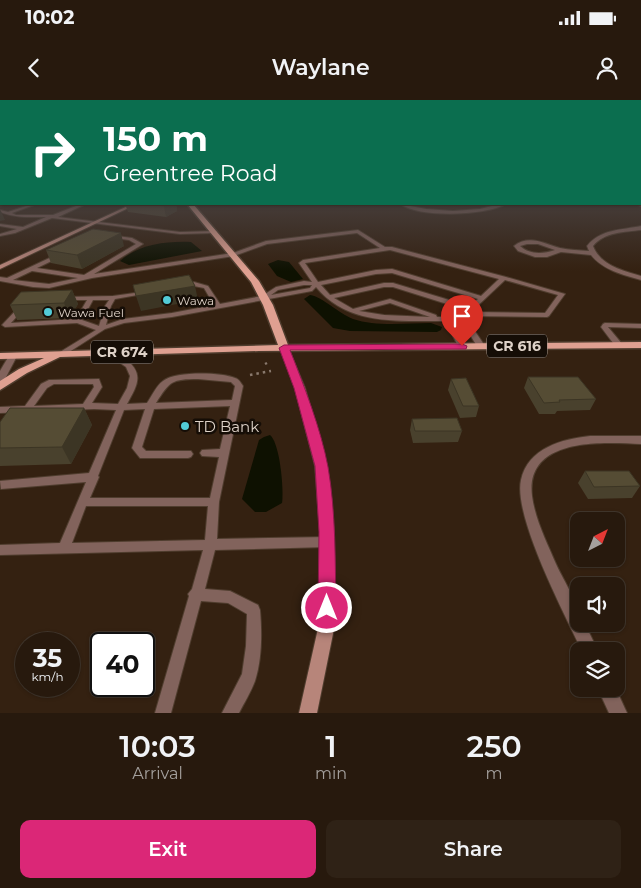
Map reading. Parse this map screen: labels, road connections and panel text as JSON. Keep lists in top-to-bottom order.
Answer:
{
  "streets": {
    "main road": ["CR 616", "CR 674"]
  },
  "crossings": [
    ["CR 616", "CR 674"]
  ],
  "places": ["Wawa", "Wawa Fuel", "TD Bank"],
  "north": "top right",
  "page": {
    "status": "10:02",
    "header": "Waylane",
    "turn": ["150 m", "Greentree Road"],
    "speed": "35 km/h",
    "limit": "40",
    "eta": [
      "10:03",
      "Arrival",
      "1",
      "min",
      "250",
      "m"
    ],
    "buttons": ["Exit", "Share"]
  }
}
